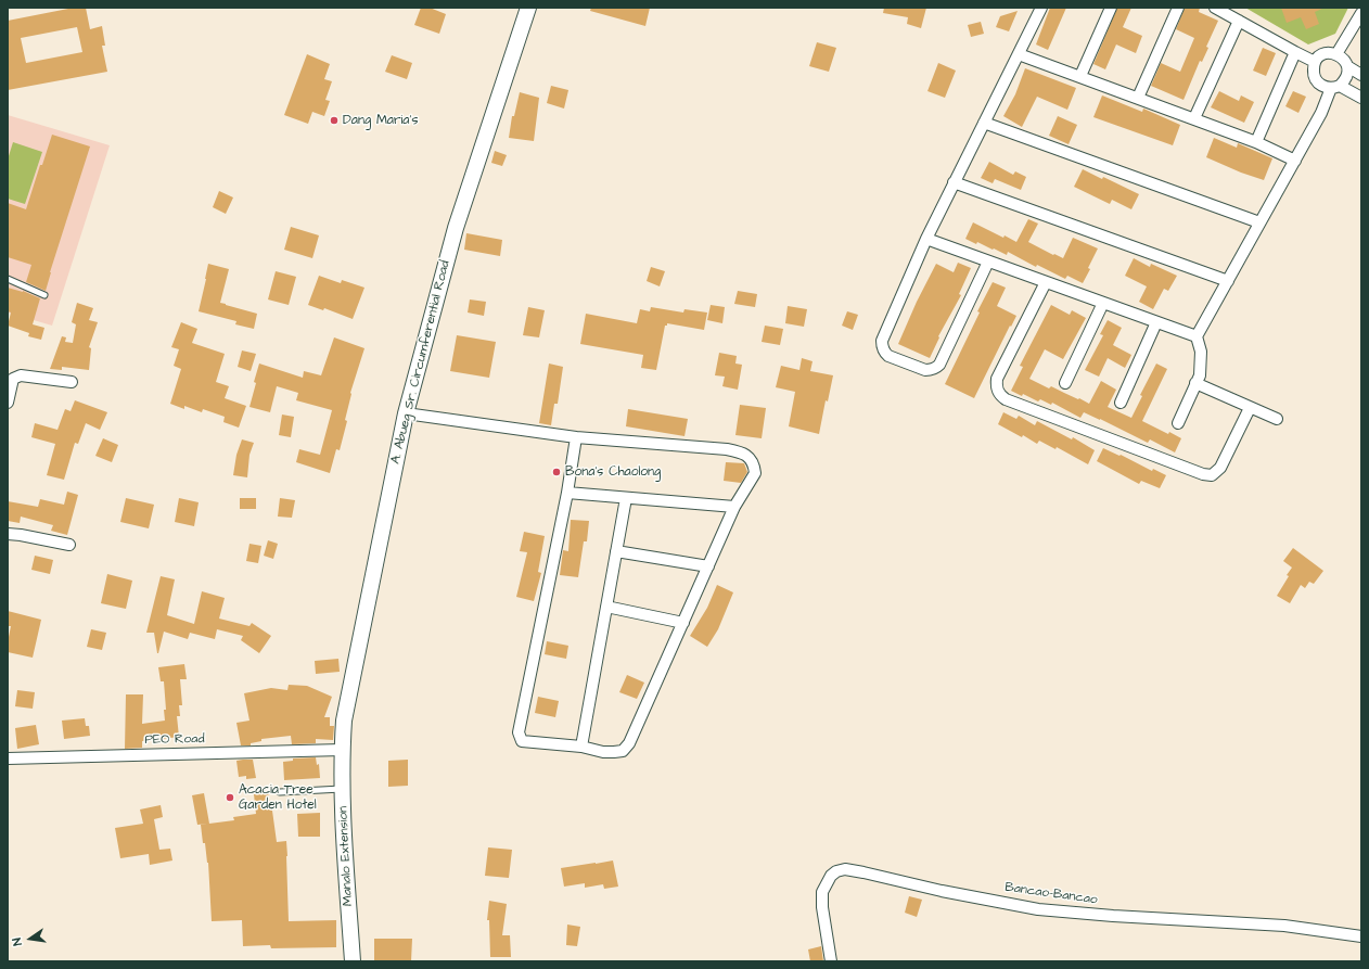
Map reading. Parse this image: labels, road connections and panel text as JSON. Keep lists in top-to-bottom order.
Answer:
{
  "streets": {
    "street": [
      "A. Abueg Sr. Circumferential Road",
      "PEO Road",
      "Manalo Extension",
      "Bancao-Bancao"
    ]
  },
  "crossings": [
    ["A. Abueg Sr. Circumferential Road", "PEO Road"],
    ["A. Abueg Sr. Circumferential Road", "Manalo Extension"],
    ["PEO Road", "Manalo Extension"]
  ],
  "places": ["Dang Maria's", "Bona’s Chaolong", "Acacia Tree Garden Hotel"],
  "north": "left"
}
